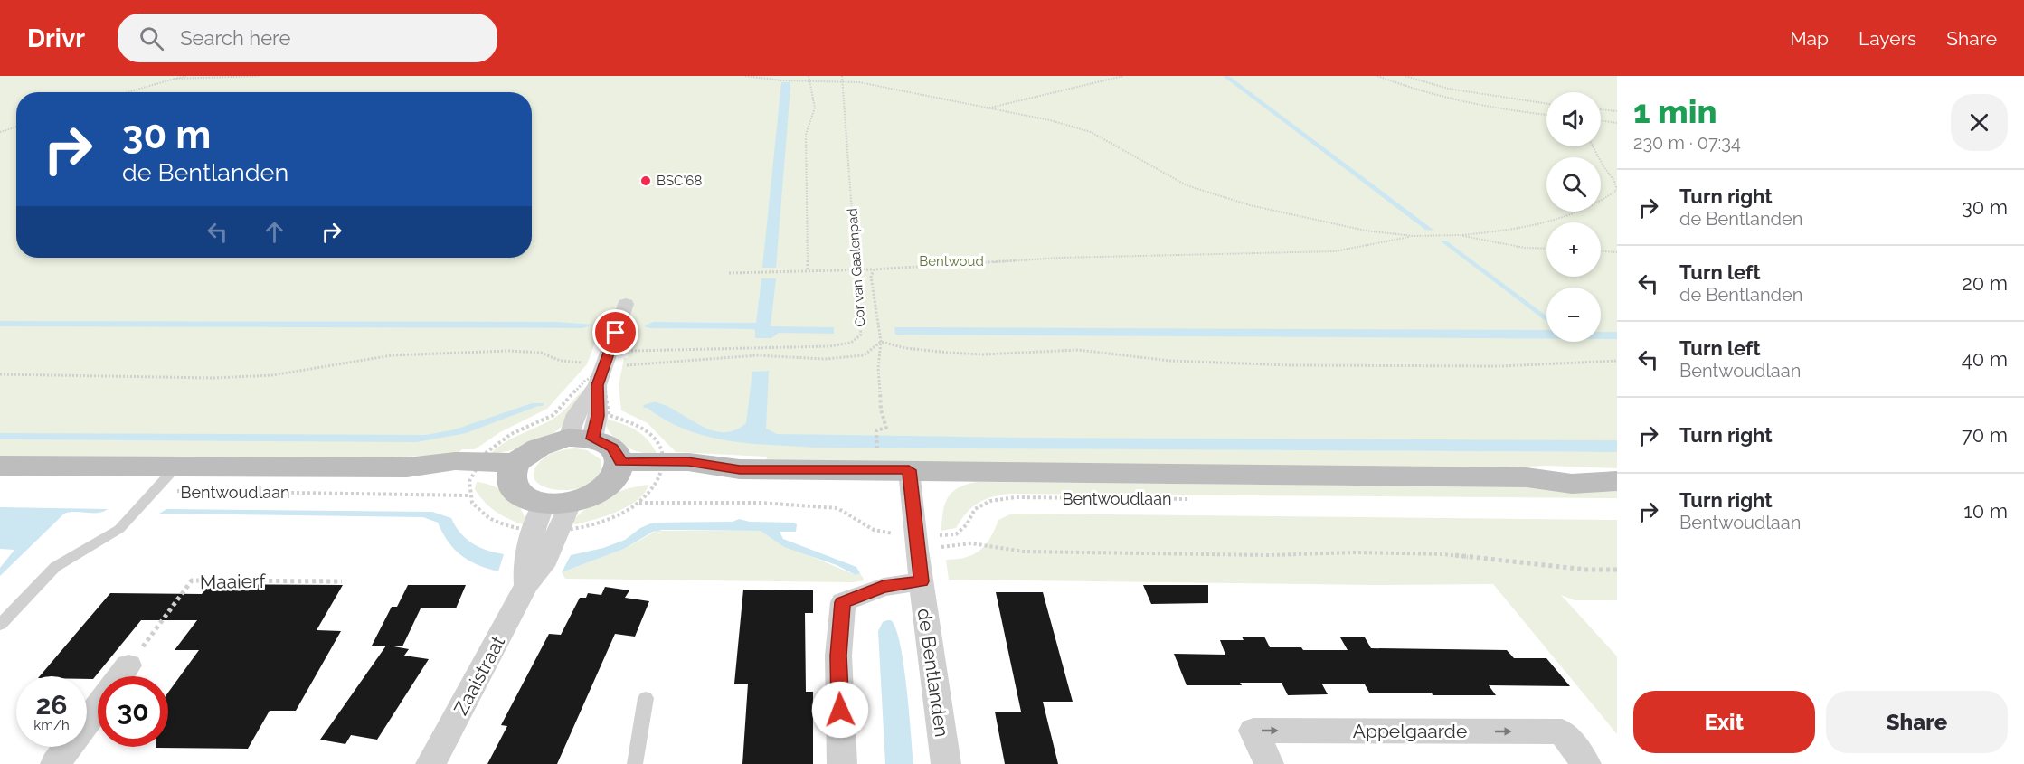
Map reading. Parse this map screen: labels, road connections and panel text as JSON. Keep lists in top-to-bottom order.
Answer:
{
  "streets": {
    "main road": ["Bentwoudlaan"],
    "street": ["de Bentlanden", "Zaaistraat", "Appelgaarde"],
    "path": ["Cor van Gaalenpad", "Maaierf"]
  },
  "crossings": [
    ["Bentwoudlaan", "de Bentlanden"],
    ["Bentwoudlaan", "Zaaistraat"]
  ],
  "one_way": ["Appelgaarde"],
  "parks": ["Bentwoud"],
  "places": ["BSC'68"],
  "page": {
    "header": "Drivr",
    "search": "Search here",
    "nav": ["Map", "Layers", "Share"],
    "heading": ["1 min", "230 m · 07:34"],
    "map_buttons": ["+", "−"],
    "turn": ["30 m", "de Bentlanden"],
    "list": [
      {
        "name": "Turn right",
        "note": "de Bentlanden",
        "value": "30 m"
      },
      {
        "name": "Turn left",
        "note": "de Bentlanden",
        "value": "20 m"
      },
      {
        "name": "Turn left",
        "note": "Bentwoudlaan",
        "value": "40 m"
      },
      {
        "name": "Turn right",
        "value": "70 m"
      },
      {
        "name": "Turn right",
        "note": "Bentwoudlaan",
        "value": "10 m"
      }
    ],
    "speed": "26 km/h",
    "limit": "30",
    "buttons": ["Exit", "Share"]
  }
}
